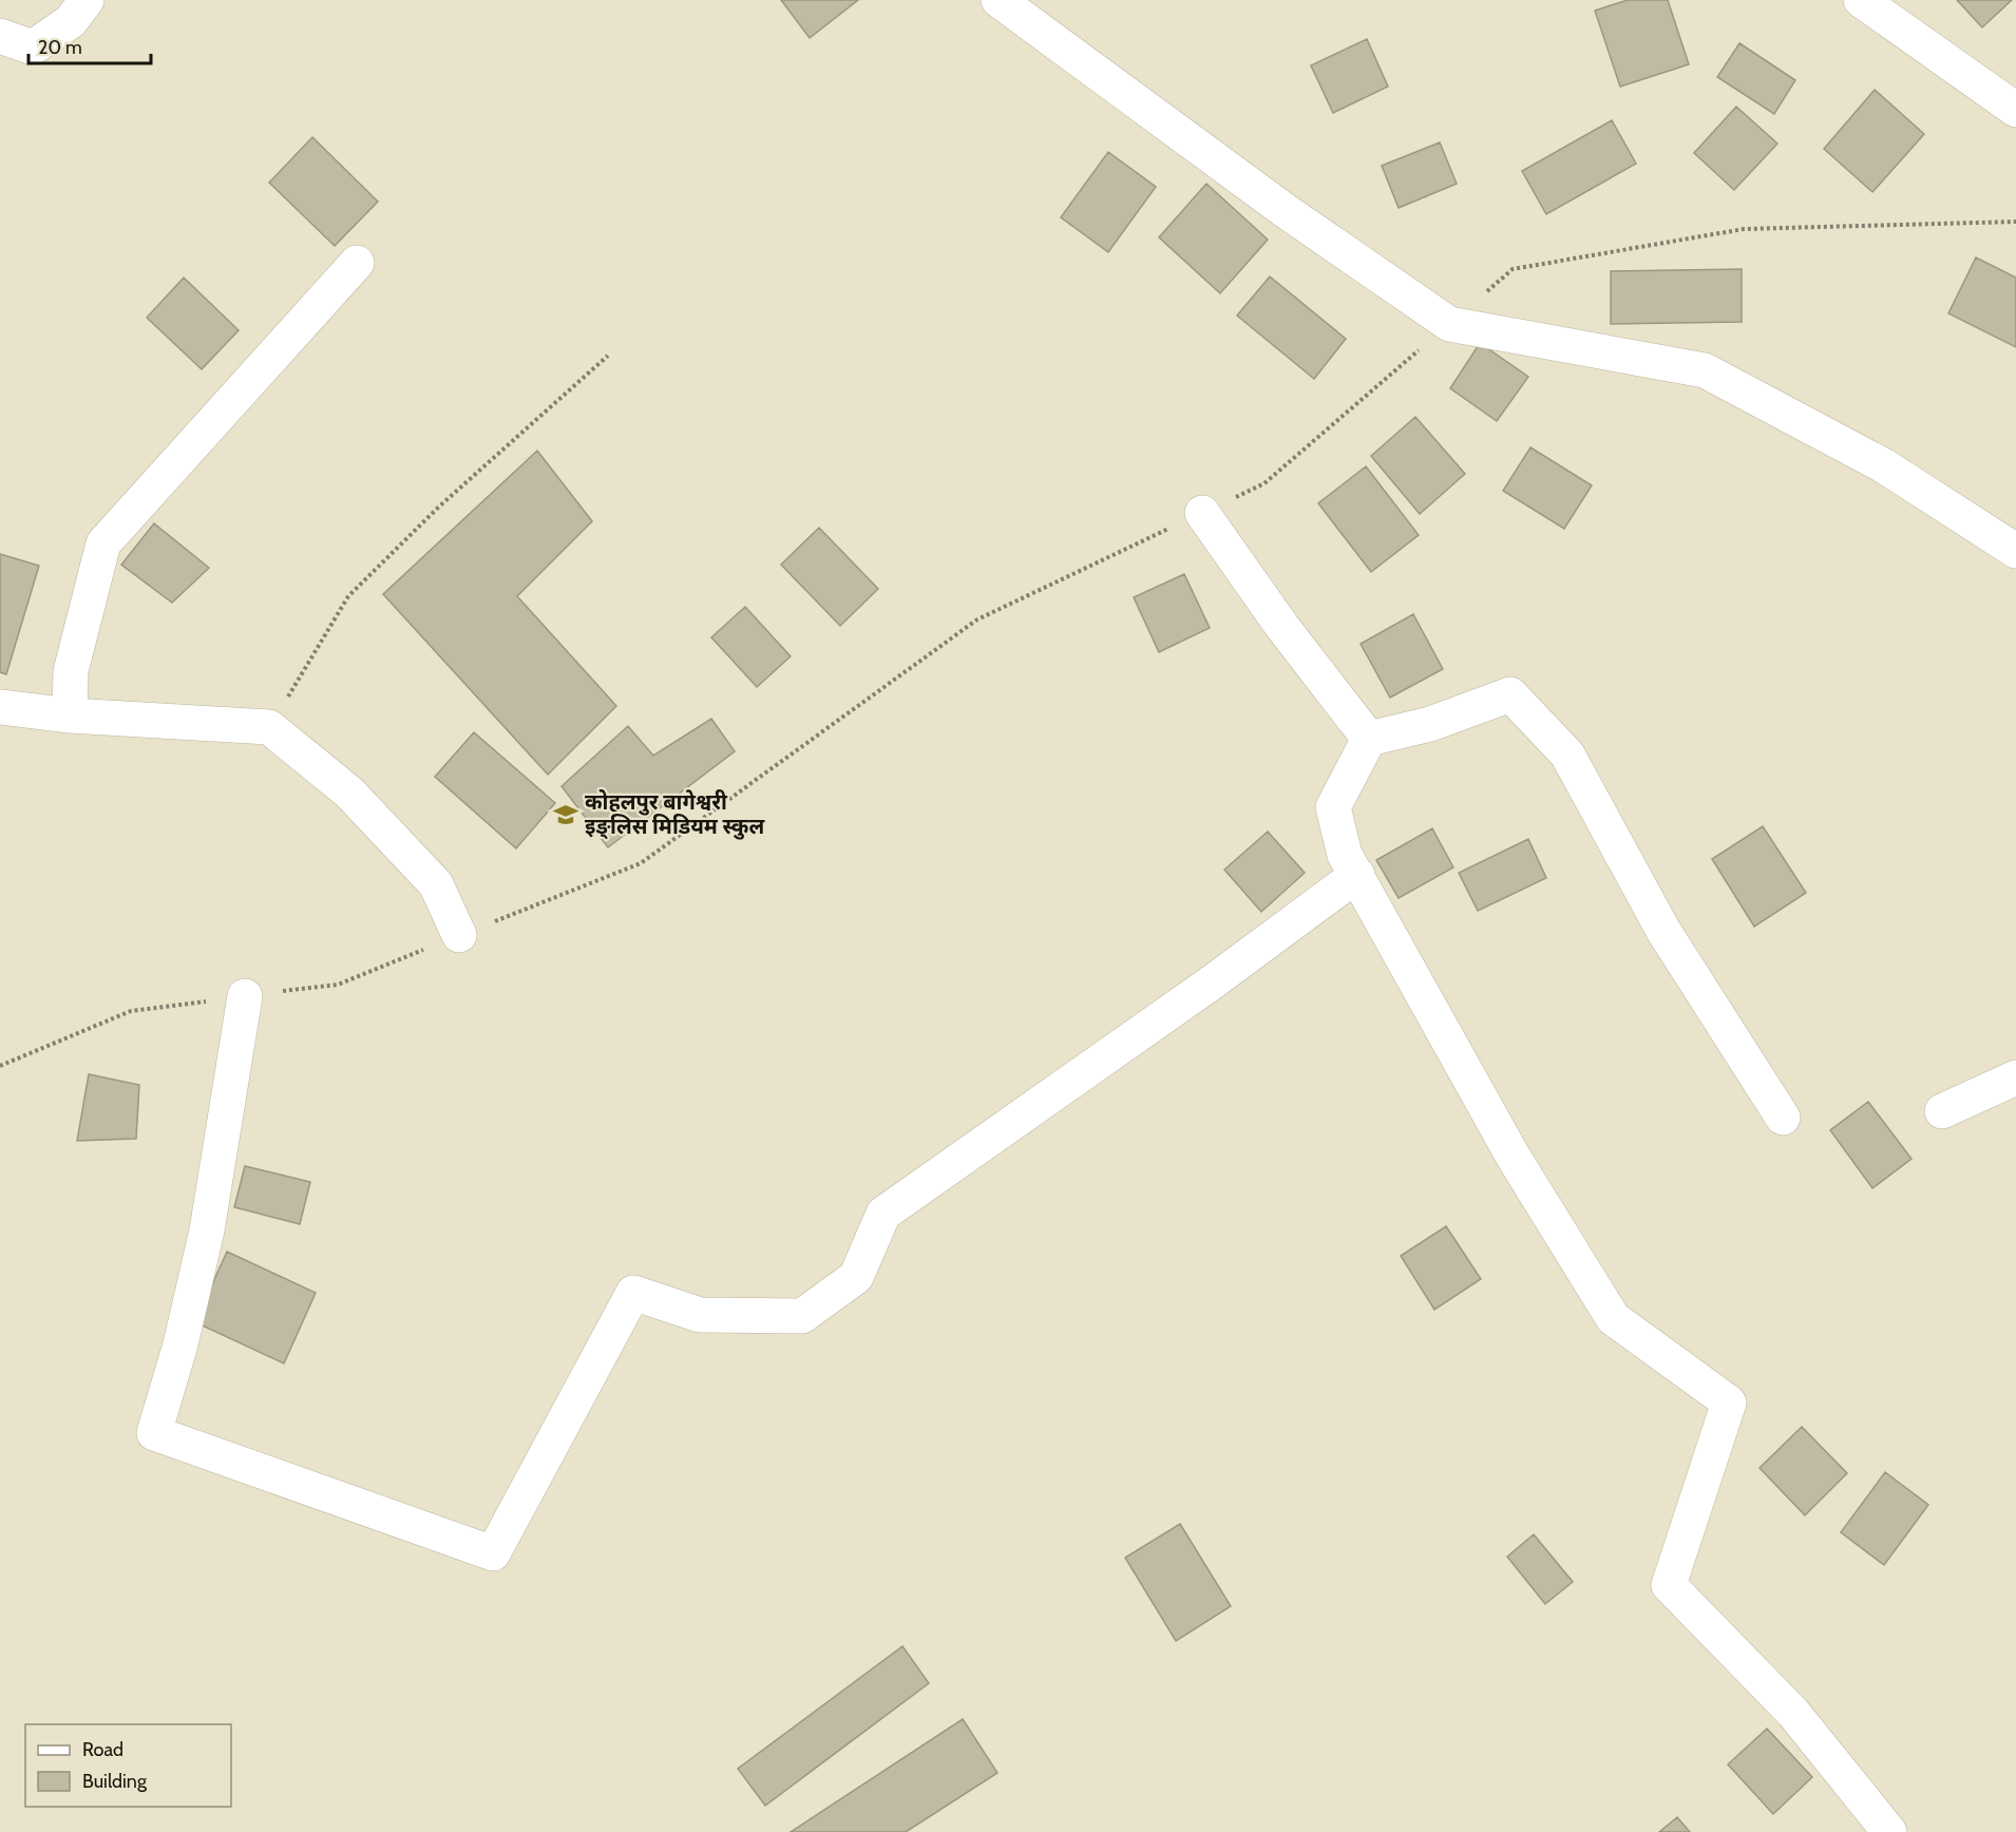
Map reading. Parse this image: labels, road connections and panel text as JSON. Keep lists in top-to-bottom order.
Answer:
{
  "places": {
    "school or university": ["कोहलपुर बागेश्वरी इङ्लिस मिडियम स्कुल"]
  },
  "legend": ["Road", "Building"],
  "scale_bar": "20 m"
}
